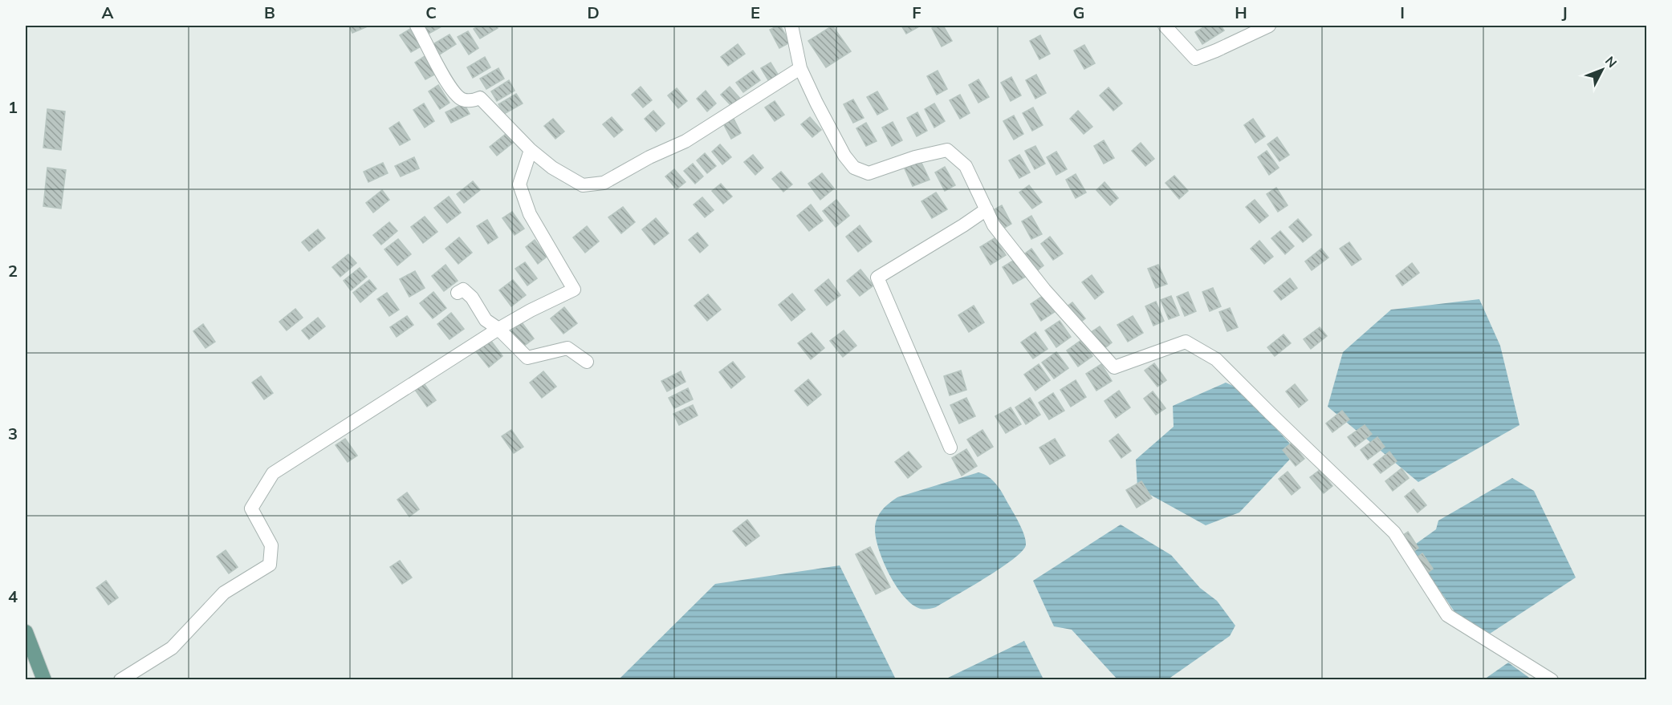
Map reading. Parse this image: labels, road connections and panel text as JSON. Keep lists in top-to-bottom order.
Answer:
{
  "north": "top right",
  "grid": {
    "columns": [
      "A",
      "B",
      "C",
      "D",
      "E",
      "F",
      "G",
      "H",
      "I",
      "J"
    ],
    "rows": [
      "1",
      "2",
      "3",
      "4"
    ]
  }
}
